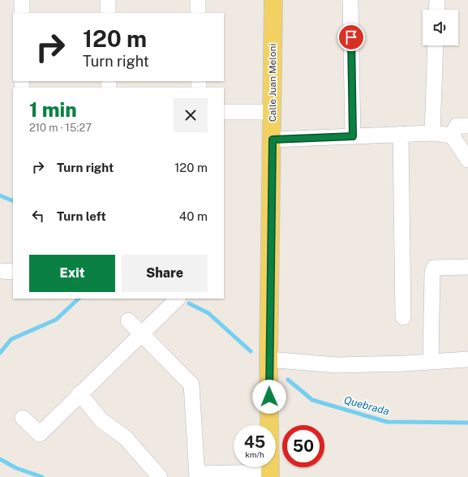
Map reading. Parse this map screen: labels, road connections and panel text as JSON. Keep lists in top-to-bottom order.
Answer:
{
  "streets": {
    "main road": ["Calle Juan Meloni"]
  },
  "water": ["Quebrada"],
  "page": {
    "turn": ["120 m", "Turn right"],
    "heading": ["1 min", "210 m · 15:27"],
    "list": [
      {
        "name": "Turn right",
        "value": "120 m"
      },
      {
        "name": "Turn left",
        "value": "40 m"
      }
    ],
    "buttons": ["Exit", "Share"],
    "speed": "45 km/h",
    "limit": "50"
  }
}
